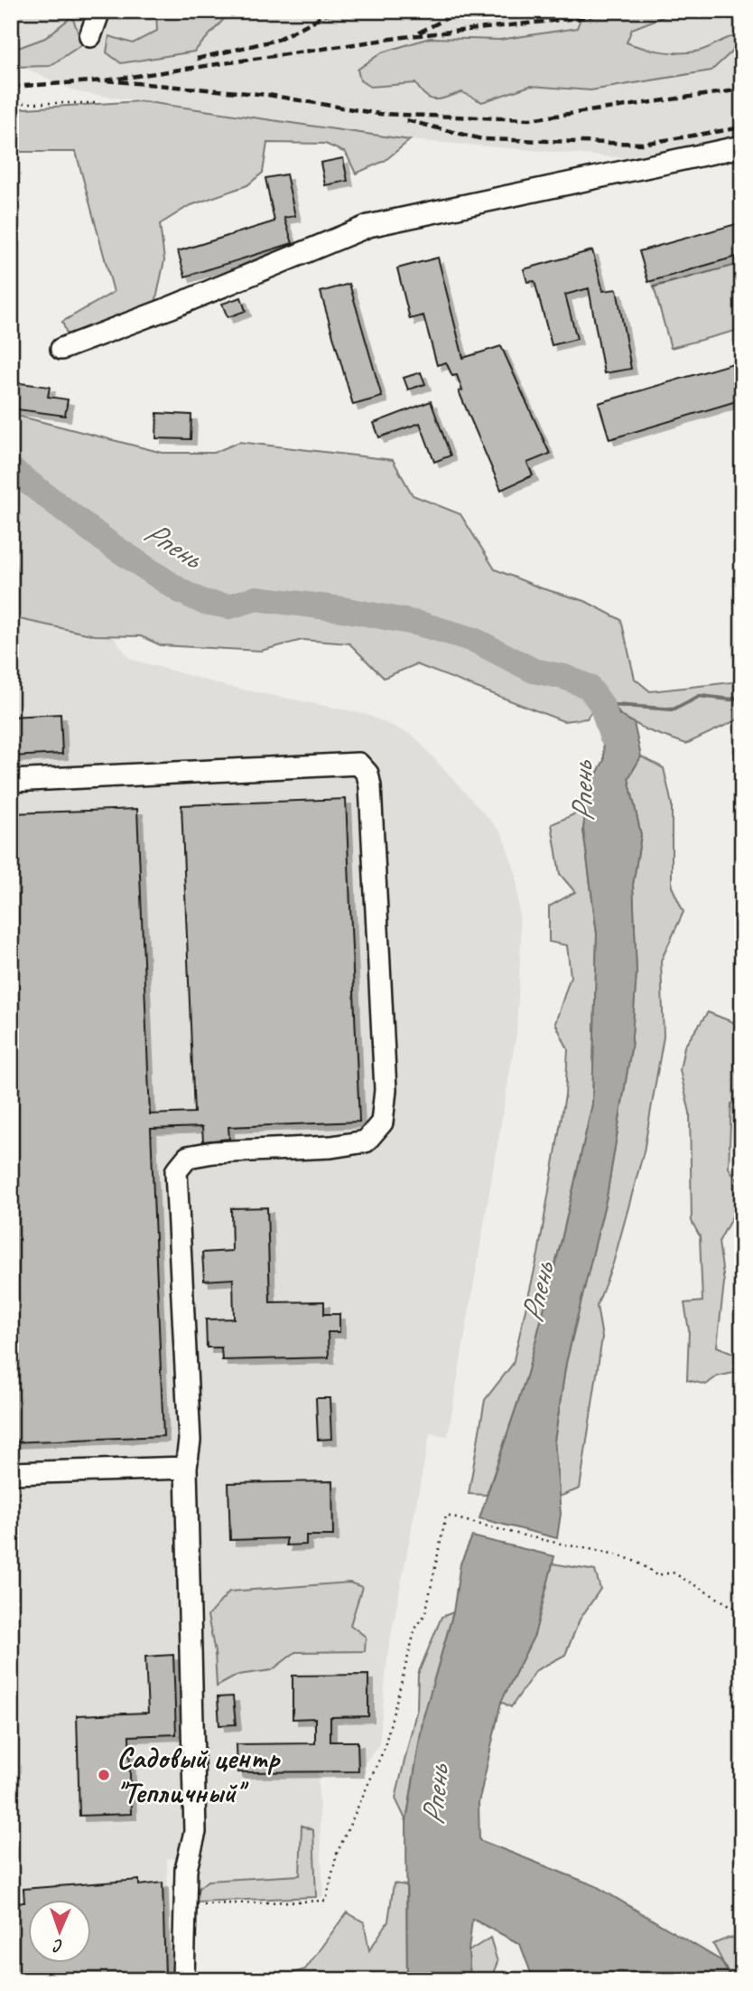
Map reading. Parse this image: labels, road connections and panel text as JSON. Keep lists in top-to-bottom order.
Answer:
{
  "water": ["Рпень"],
  "places": ["Садовый центр \"Тепличный\""],
  "north": "bottom"
}
